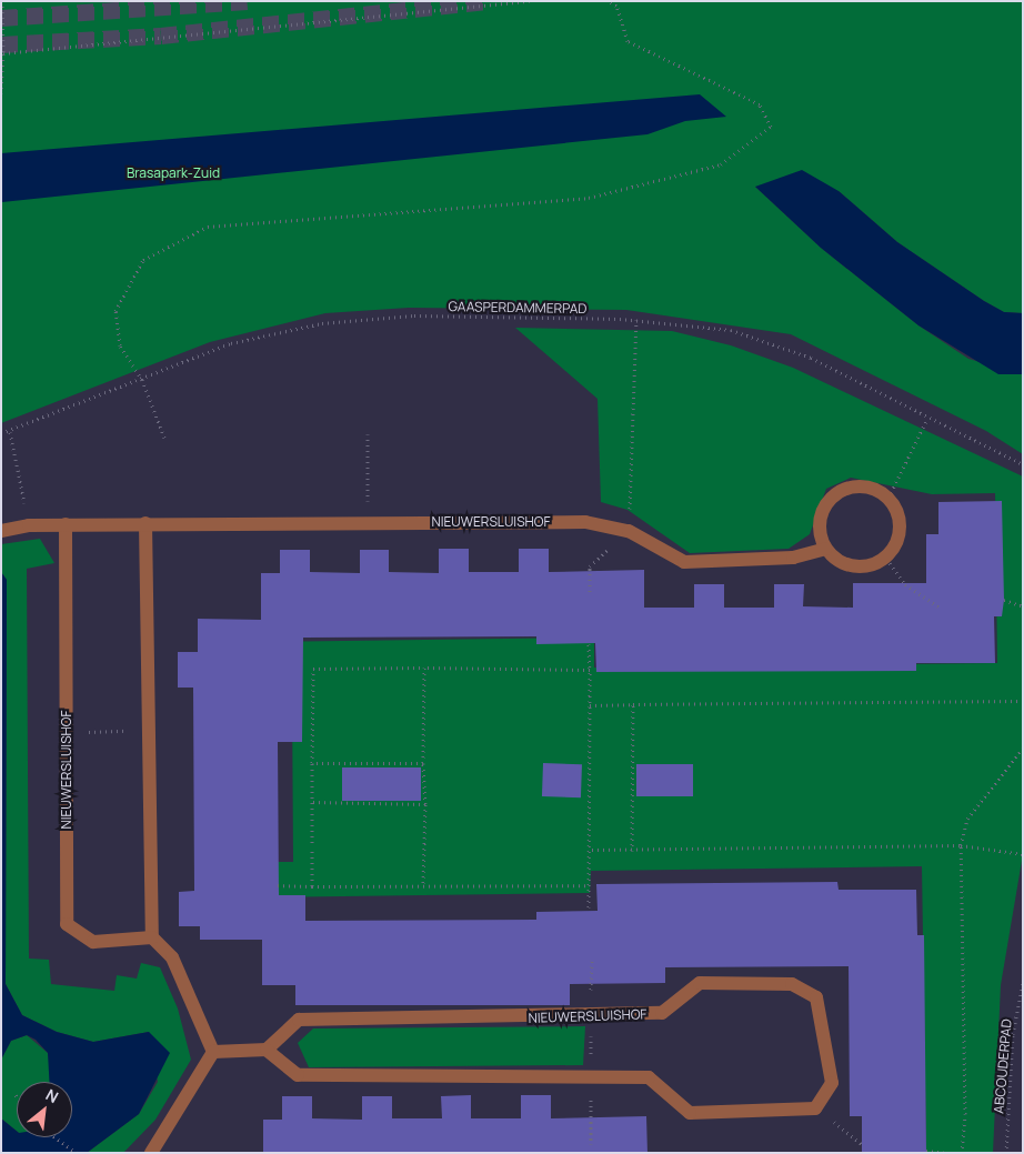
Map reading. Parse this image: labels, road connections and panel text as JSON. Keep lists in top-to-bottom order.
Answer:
{
  "streets": {
    "street": ["NIEUWERSLUISHOF"],
    "path": ["GAASPERDAMMERPAD", "ABCOUDERPAD"]
  },
  "parks": ["Brasapark-Zuid"],
  "north": "top right"
}
